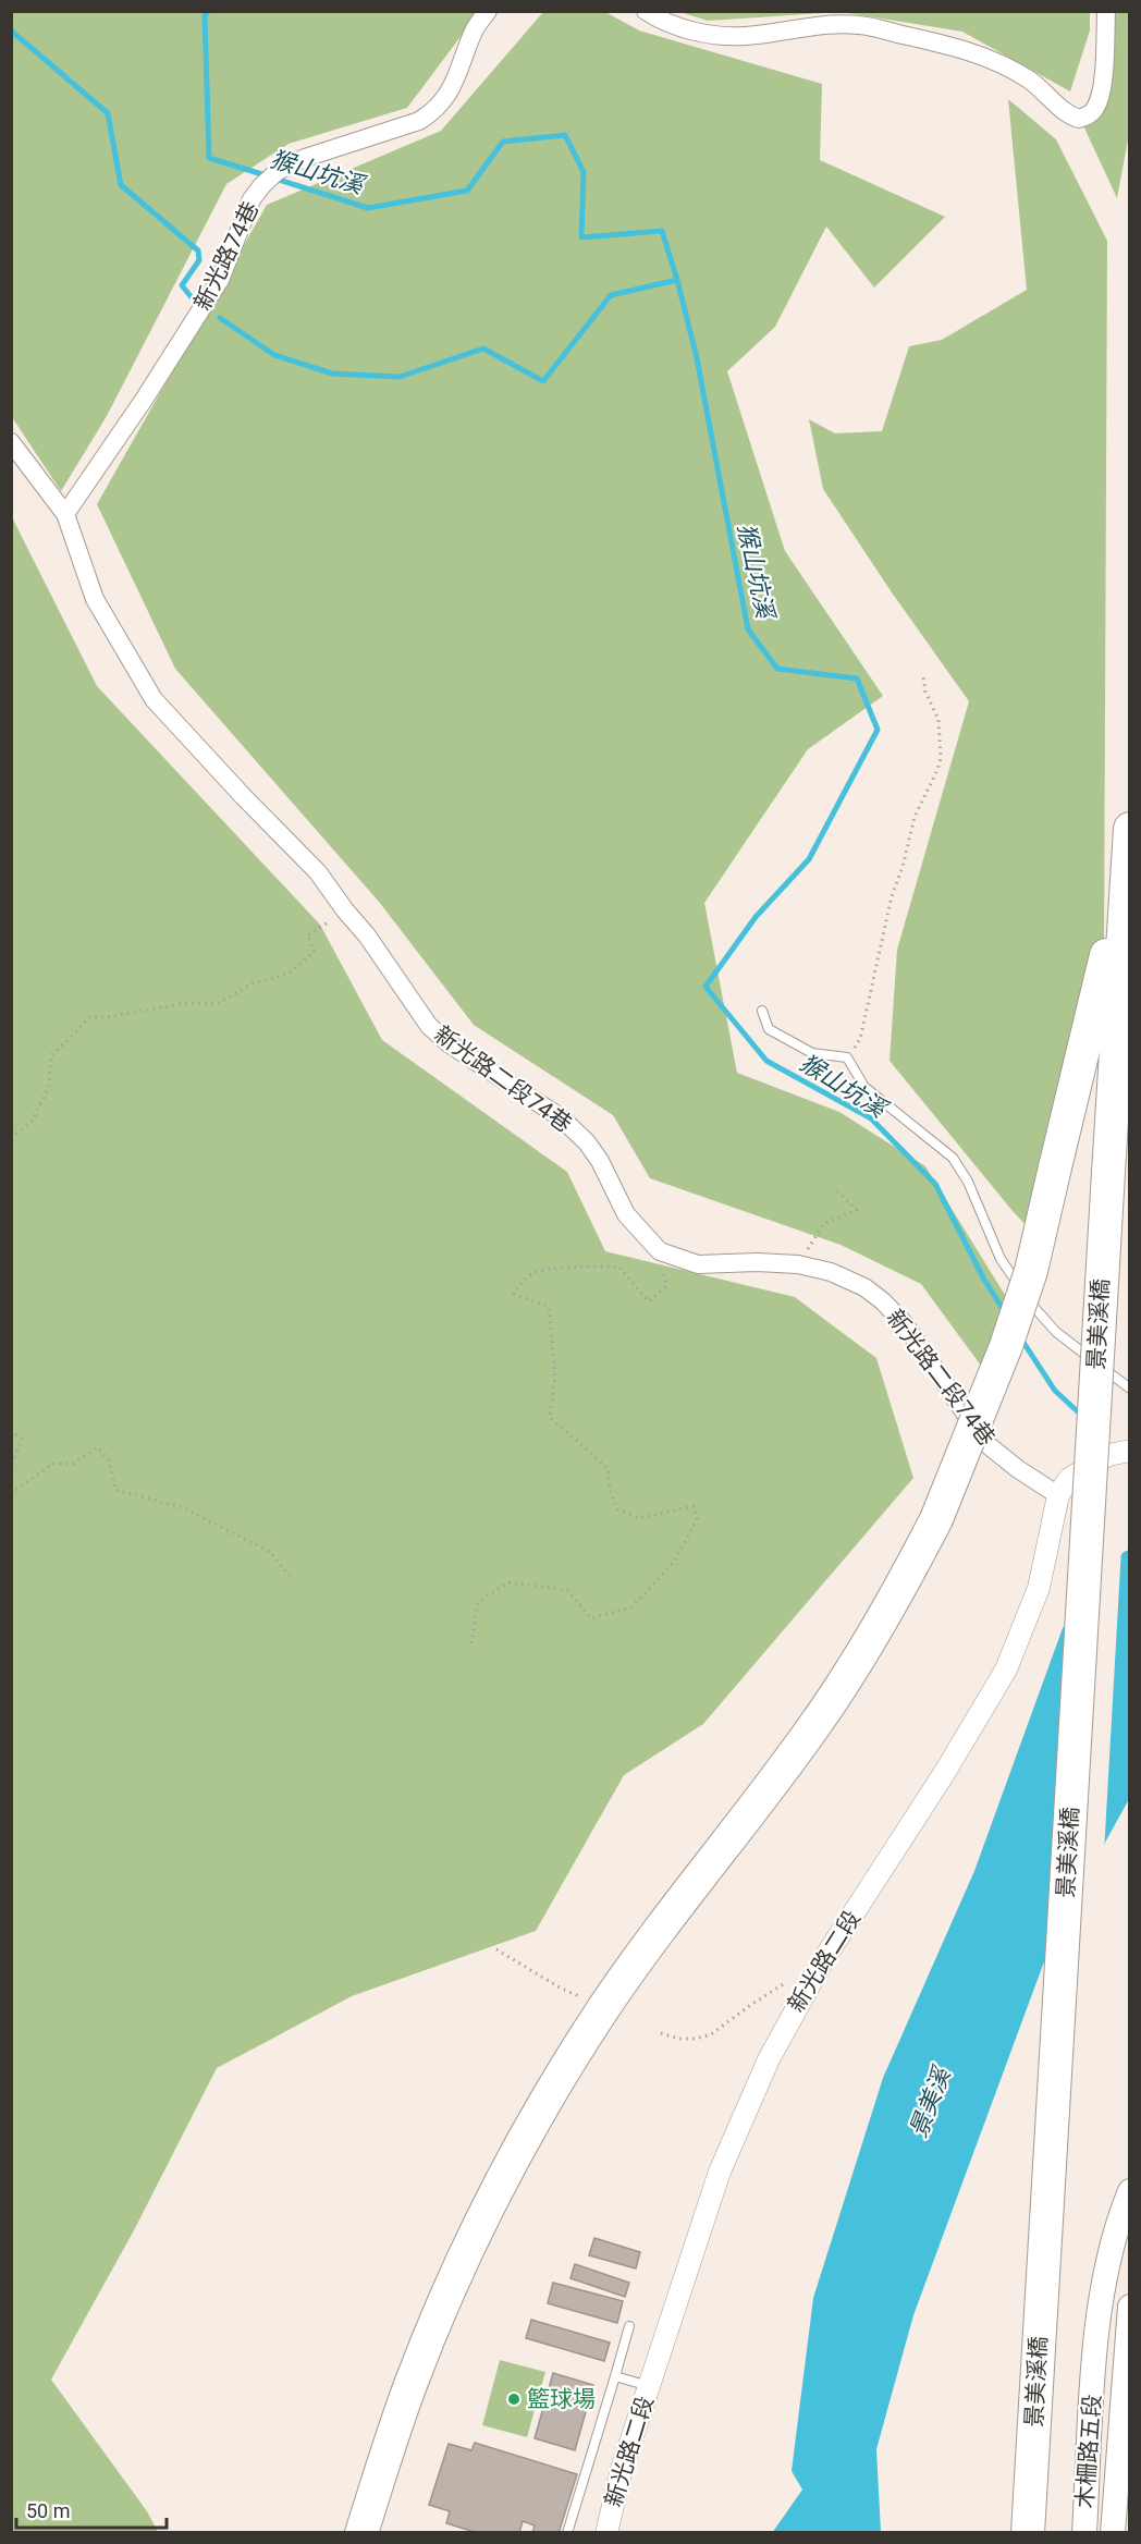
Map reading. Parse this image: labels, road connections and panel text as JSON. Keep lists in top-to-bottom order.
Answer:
{
  "streets": {
    "highway": ["景美溪橋"],
    "main road": ["木柵路五段"],
    "street": ["新光路74巷", "新光路二段74巷", "新光路二段"]
  },
  "crossings": [
    ["新光路74巷", "新光路二段74巷"],
    ["新光路二段74巷", "新光路二段"]
  ],
  "water": ["猴山坑溪", "景美溪"],
  "places": ["籃球場"],
  "scale_bar": "50 m"
}
